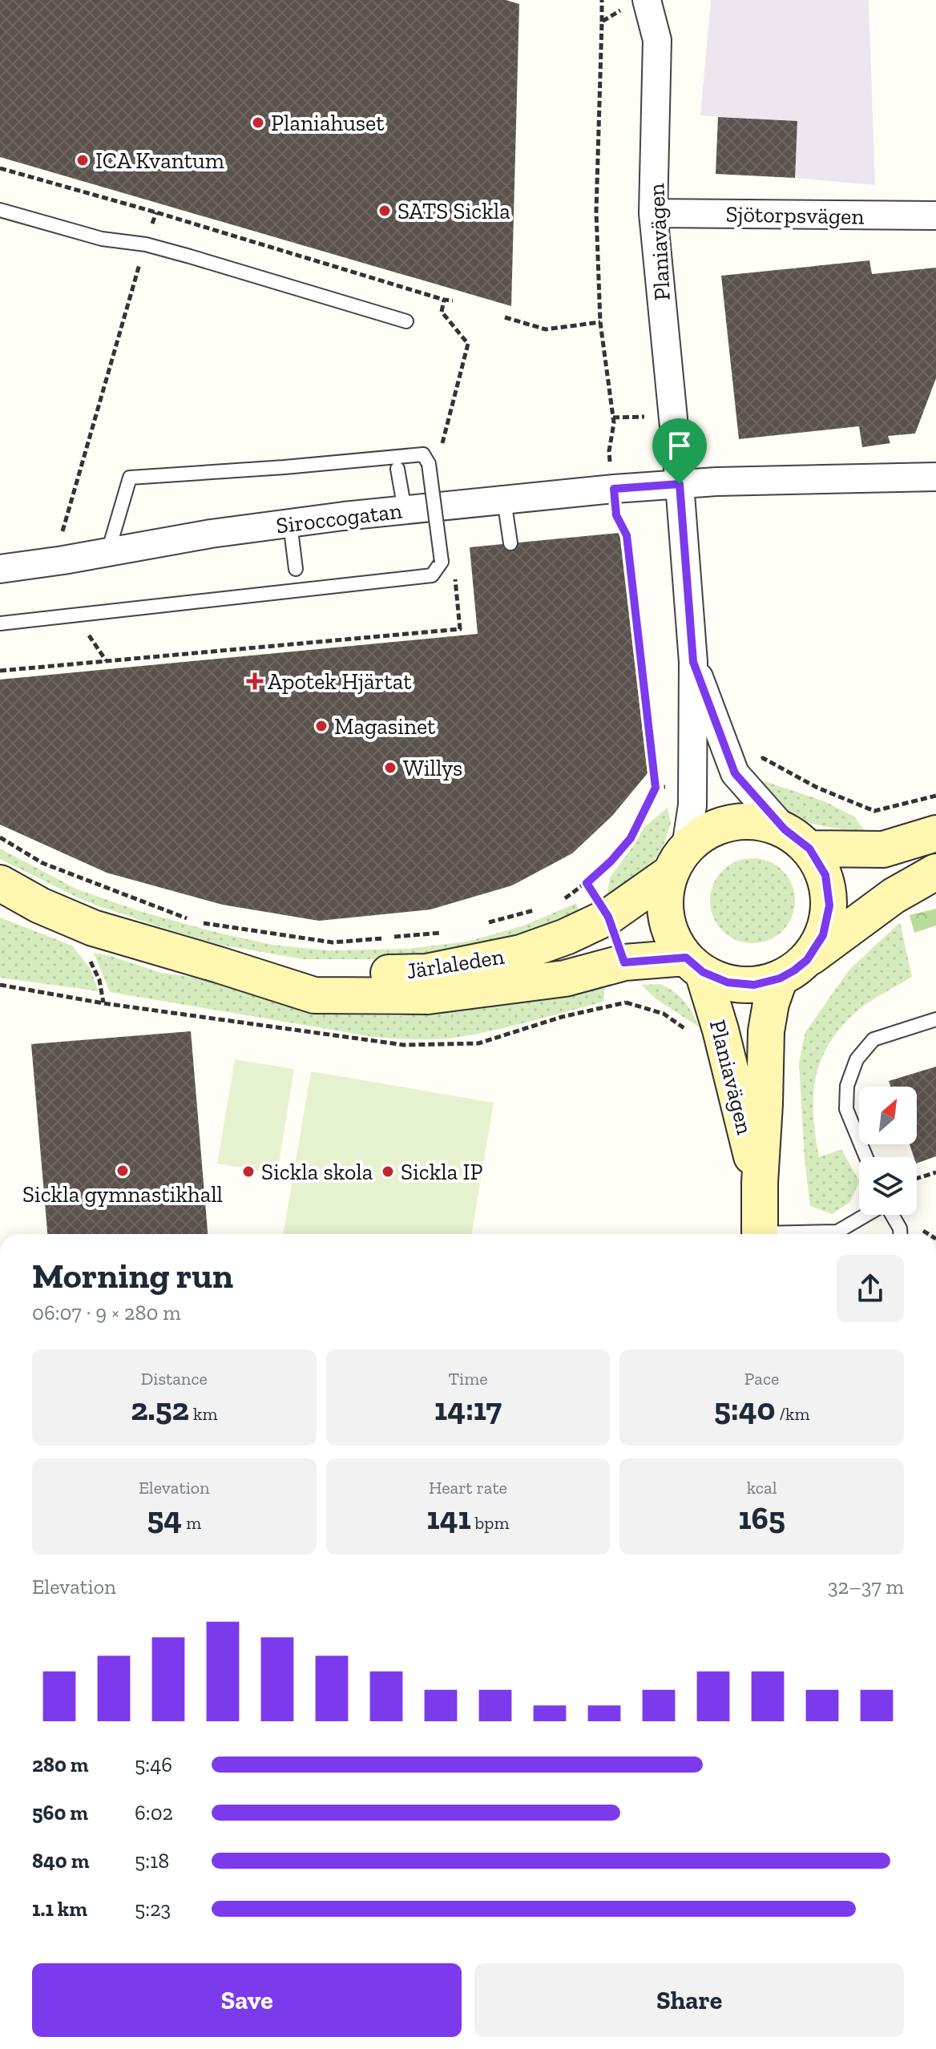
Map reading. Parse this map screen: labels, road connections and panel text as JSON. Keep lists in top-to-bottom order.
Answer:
{
  "streets": {
    "main road": ["Planiavägen", "Järlaleden"],
    "street": ["Sjötorpsvägen", "Siroccogatan"]
  },
  "crossings": [
    ["Sjötorpsvägen", "Planiavägen"],
    ["Planiavägen", "Siroccogatan"],
    ["Planiavägen", "Järlaleden"]
  ],
  "places": {
    "other": [
      "Planiahuset",
      "ICA Kvantum",
      "SATS Sickla",
      "Magasinet",
      "Willys",
      "Sickla gymnastikhall",
      "Sickla skola",
      "Sickla IP"
    ],
    "health": ["Apotek Hjärtat"]
  },
  "north": "top right",
  "page": {
    "heading": ["Morning run", "06:07 · 9 × 280 m"],
    "stats": [
      ["Distance", "2.52 km"],
      ["Time", "14:17"],
      ["Pace", "5:40 /km"],
      ["Elevation", "54 m"],
      ["Heart rate", "141 bpm"],
      ["kcal", "165"]
    ],
    "chart": ["Elevation", "32–37 m"],
    "list": [
      {
        "name": "280 m",
        "note": "5:46"
      },
      {
        "name": "560 m",
        "note": "6:02"
      },
      {
        "name": "840 m",
        "note": "5:18"
      },
      {
        "name": "1.1 km",
        "note": "5:23"
      }
    ],
    "buttons": ["Save", "Share"]
  }
}
